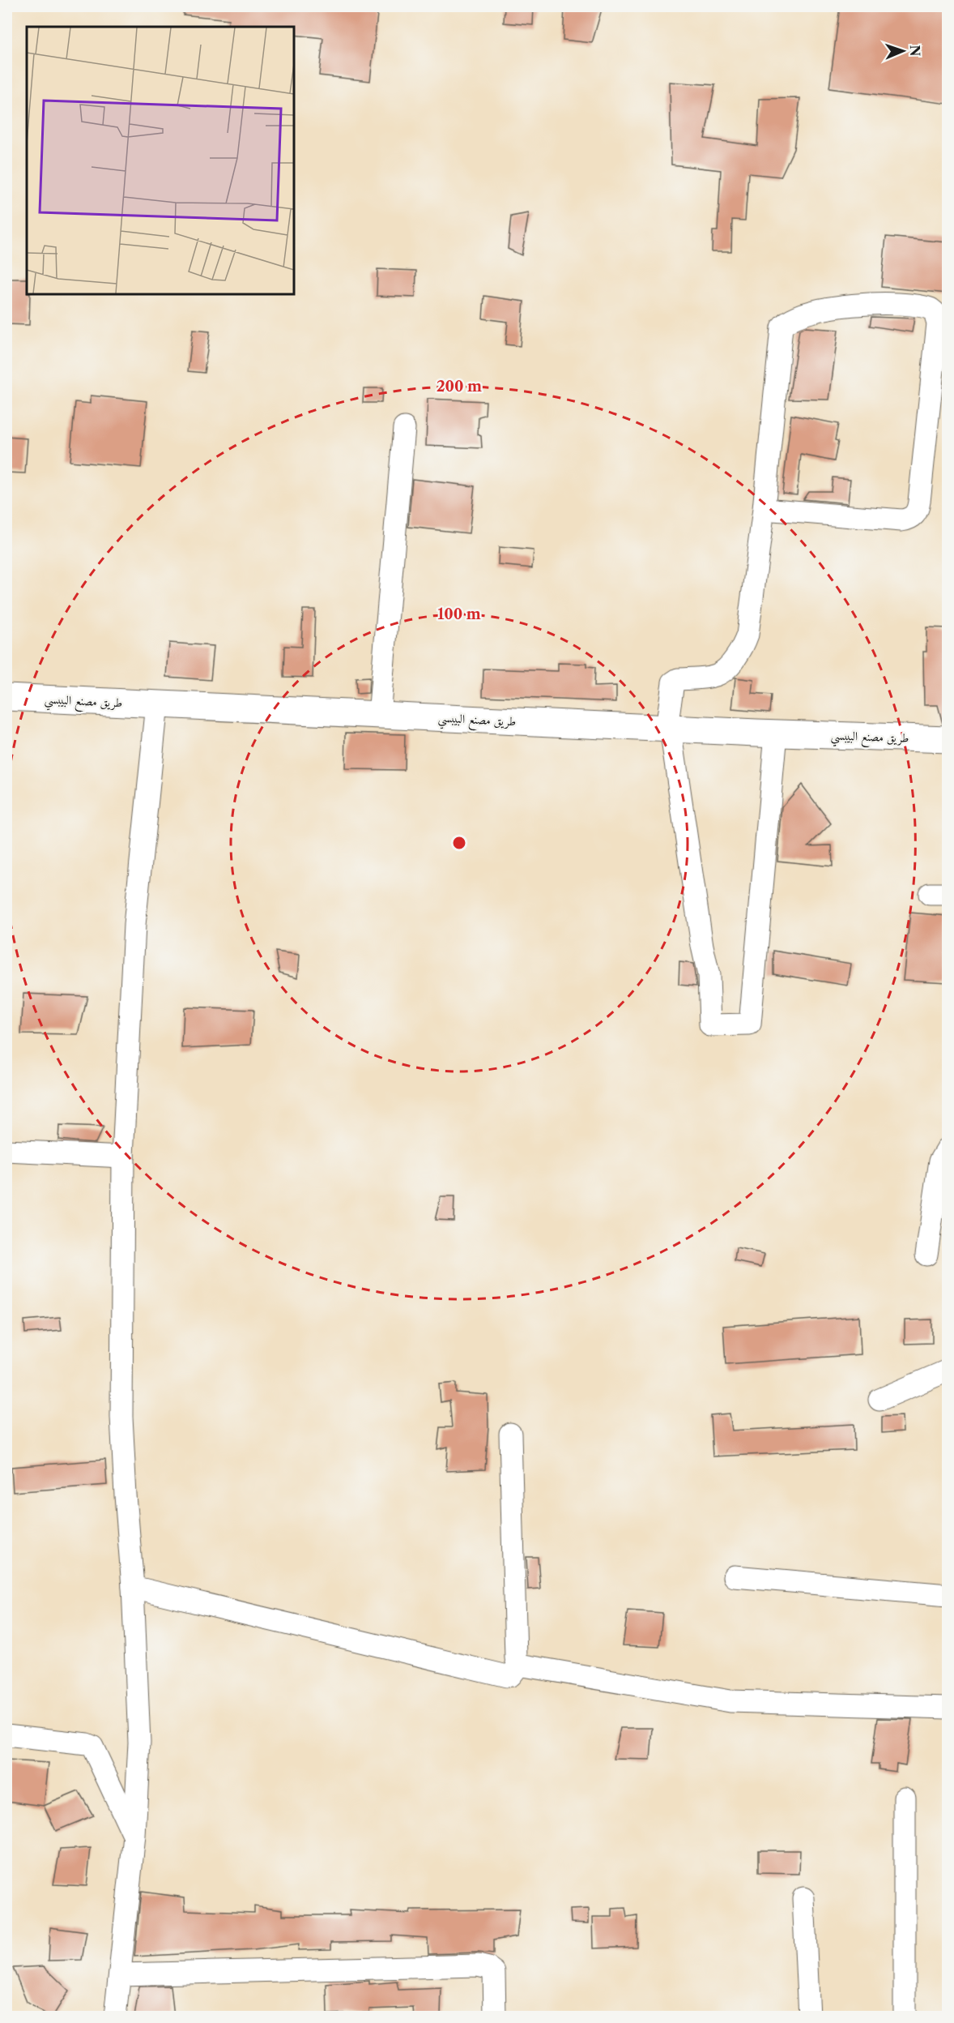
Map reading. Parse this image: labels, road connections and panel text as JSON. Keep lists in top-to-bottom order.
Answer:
{
  "streets": {
    "main road": ["طريق مصنع البيبسي"]
  },
  "north": "right",
  "rings": ["200 m", "100 m"]
}
